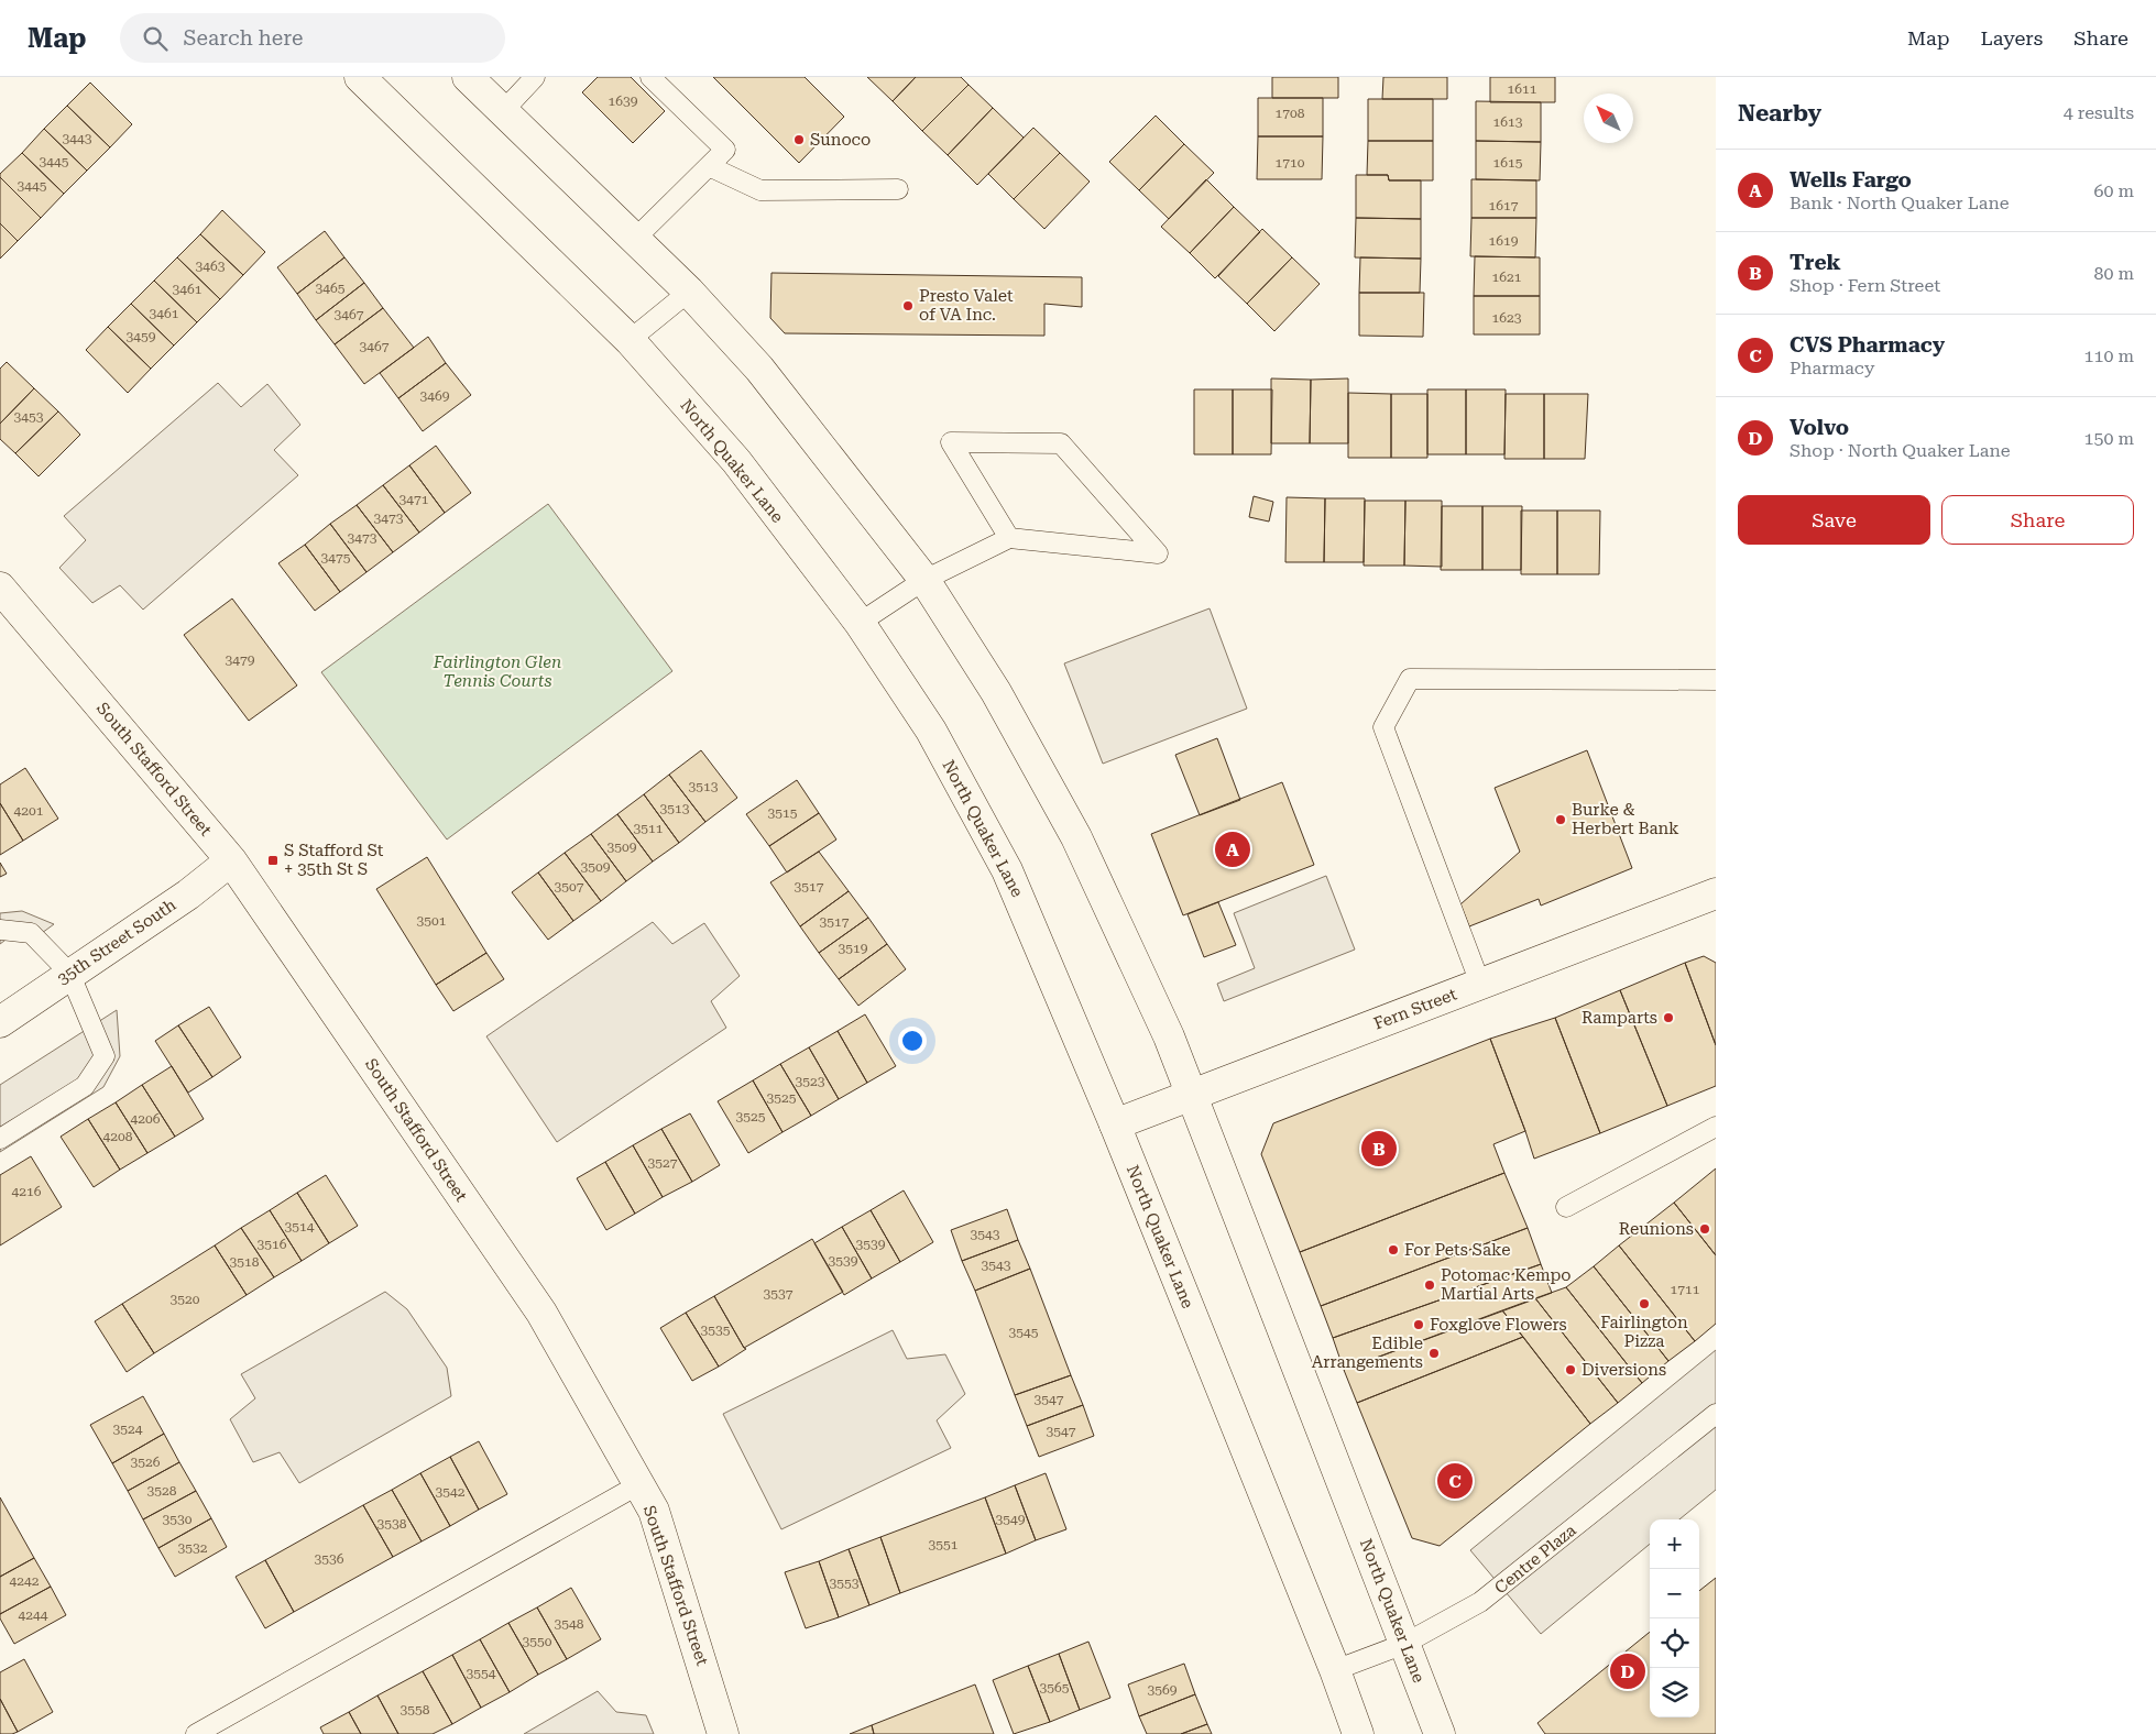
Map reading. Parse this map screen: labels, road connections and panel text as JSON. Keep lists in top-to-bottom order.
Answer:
{
  "streets": {
    "main road": [
      "North Quaker Lane",
      "South Stafford Street",
      "35th Street South",
      "Fern Street"
    ],
    "lane": ["Centre Plaza"]
  },
  "crossings": [
    ["North Quaker Lane", "Fern Street"],
    ["North Quaker Lane", "Centre Plaza"],
    ["South Stafford Street", "35th Street South"]
  ],
  "parks": ["Fairlington Glen Tennis Courts"],
  "places": {
    "other": [
      "Sunoco",
      "Presto Valet of VA Inc.",
      "Burke & Herbert Bank",
      "Ramparts",
      "Reunions",
      "For Pets Sake",
      "Potomac Kempo Martial Arts",
      "Fairlington Pizza",
      "Foxglove Flowers",
      "Edible Arrangements",
      "Diversions"
    ],
    "transit": ["S Stafford St + 35th St S"]
  },
  "house_numbers": [
    "1611",
    "1639",
    "1708",
    "1613",
    "3443",
    "3445",
    "1710",
    "1615",
    "3445",
    "1617",
    "1619",
    "3463",
    "1621",
    "3465",
    "3461",
    "3461",
    "3467",
    "1623",
    "3459",
    "3467",
    "3469",
    "3453",
    "3471",
    "3473",
    "3473",
    "3475",
    "3479",
    "3513",
    "3513",
    "4201",
    "3515",
    "3511",
    "3509",
    "3509",
    "3507",
    "3517",
    "3501",
    "3517",
    "3519",
    "3523",
    "3525",
    "3525",
    "4206",
    "4208",
    "3527",
    "4216",
    "3514",
    "3543",
    "3516",
    "3539",
    "3539",
    "3518",
    "3543",
    "1711",
    "3537",
    "3520",
    "3535",
    "3545",
    "3547",
    "3524",
    "3547",
    "3526",
    "3528",
    "3542",
    "3530",
    "3549",
    "3538",
    "3551",
    "3532",
    "3536",
    "4242",
    "3553",
    "4244",
    "3548",
    "3550",
    "3554",
    "3565",
    "3569",
    "3558"
  ],
  "north": "top left",
  "page": {
    "header": "Map",
    "search": "Search here",
    "nav": ["Map", "Layers", "Share"],
    "heading": ["Nearby", "4 results"],
    "list": [
      {
        "mark": "A",
        "name": "Wells Fargo",
        "note": "Bank · North Quaker Lane",
        "value": "60 m"
      },
      {
        "mark": "B",
        "name": "Trek",
        "note": "Shop · Fern Street",
        "value": "80 m"
      },
      {
        "mark": "C",
        "name": "CVS Pharmacy",
        "note": "Pharmacy",
        "value": "110 m"
      },
      {
        "mark": "D",
        "name": "Volvo",
        "note": "Shop · North Quaker Lane",
        "value": "150 m"
      }
    ],
    "buttons": ["Save", "Share"],
    "pins": [
      "A",
      "B",
      "C",
      "D"
    ],
    "map_buttons": ["+", "−"]
  }
}
